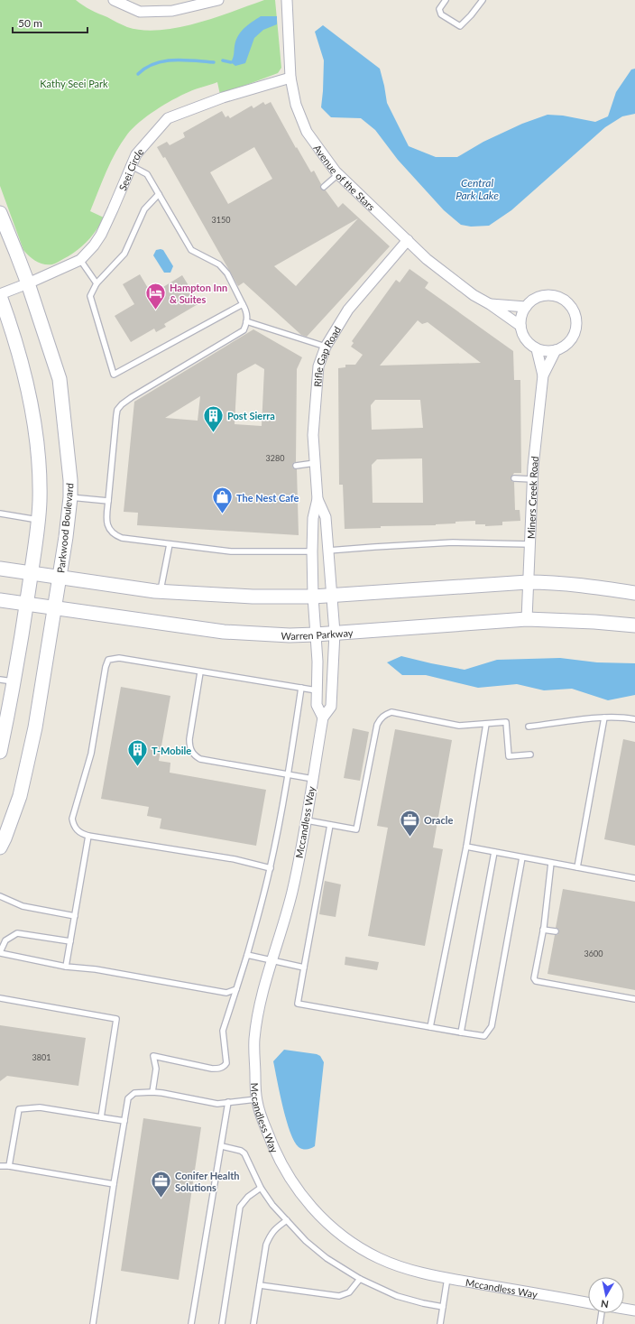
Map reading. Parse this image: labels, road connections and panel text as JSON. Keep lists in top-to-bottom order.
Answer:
{
  "streets": {
    "main road": ["Parkwood Boulevard", "Warren Parkway"],
    "street": [
      "Seei Circle",
      "Avenue of the Stars",
      "Rifle Gap Road",
      "Miners Creek Road",
      "Mccandless Way"
    ]
  },
  "crossings": [
    ["Seei Circle", "Avenue of the Stars"],
    ["Seei Circle", "Parkwood Boulevard"],
    ["Avenue of the Stars", "Rifle Gap Road"],
    ["Avenue of the Stars", "Miners Creek Road"],
    ["Rifle Gap Road", "Warren Parkway"],
    ["Rifle Gap Road", "Mccandless Way"],
    ["Miners Creek Road", "Warren Parkway"],
    ["Parkwood Boulevard", "Warren Parkway"],
    ["Warren Parkway", "Mccandless Way"]
  ],
  "water": ["Central Park Lake"],
  "parks": ["Kathy Seei Park"],
  "places": {
    "hotel": ["Hampton Inn & Suites"],
    "building": ["Post Sierra", "T-Mobile"],
    "shop": ["The Nest Cafe"],
    "office": ["Oracle", "Conifer Health Solutions"]
  },
  "house_numbers": [
    "3150",
    "3280",
    "3600",
    "3801"
  ],
  "scale_bar": "50 m",
  "north": "bottom"
}
